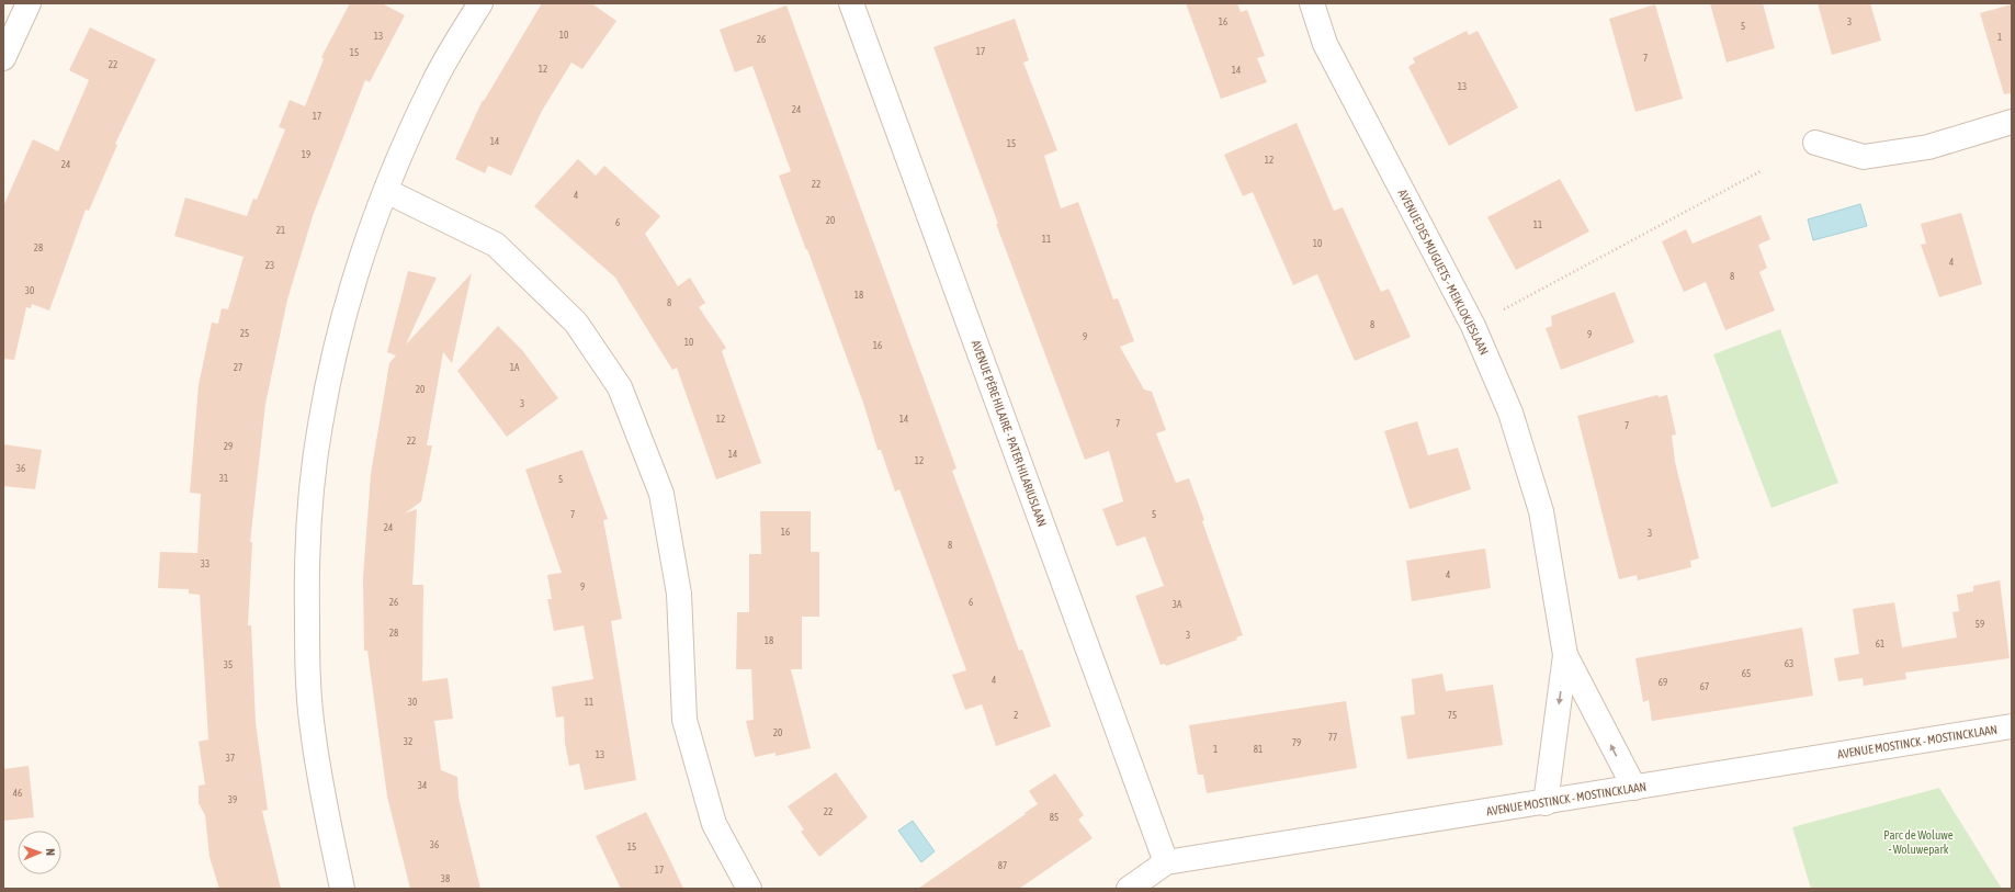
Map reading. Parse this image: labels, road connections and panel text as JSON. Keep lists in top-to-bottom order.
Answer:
{
  "streets": {
    "street": ["AVENUE DES MUGUETS - MEIKLOKJESLAAN", "AVENUE PÈRE HILAIRE - PATER HILARIUSLAAN", "AVENUE MOSTINCK - MOSTINCKLAAN"]
  },
  "crossings": [
    ["AVENUE DES MUGUETS - MEIKLOKJESLAAN", "AVENUE MOSTINCK - MOSTINCKLAAN"],
    ["AVENUE PÈRE HILAIRE - PATER HILARIUSLAAN", "AVENUE MOSTINCK - MOSTINCKLAAN"]
  ],
  "parks": ["Parc de Woluwe - Woluwepark"],
  "house_numbers": [
    "16",
    "3",
    "5",
    "10",
    "13",
    "1",
    "26",
    "17",
    "15",
    "7",
    "22",
    "12",
    "14",
    "13",
    "24",
    "17",
    "14",
    "15",
    "19",
    "12",
    "24",
    "22",
    "4",
    "20",
    "6",
    "11",
    "21",
    "11",
    "10",
    "28",
    "4",
    "23",
    "8",
    "30",
    "18",
    "8",
    "8",
    "25",
    "9",
    "9",
    "10",
    "16",
    "27",
    "1A",
    "20",
    "3",
    "12",
    "14",
    "7",
    "7",
    "22",
    "29",
    "14",
    "12",
    "36",
    "31",
    "5",
    "7",
    "5",
    "24",
    "16",
    "3",
    "8",
    "33",
    "4",
    "9",
    "26",
    "6",
    "3A",
    "59",
    "28",
    "3",
    "18",
    "61",
    "63",
    "35",
    "65",
    "4",
    "69",
    "67",
    "30",
    "11",
    "2",
    "75",
    "20",
    "77",
    "32",
    "79",
    "1",
    "81",
    "13",
    "37",
    "34",
    "46",
    "39",
    "22",
    "85",
    "36",
    "15",
    "87",
    "17",
    "38"
  ],
  "north": "right"
}
